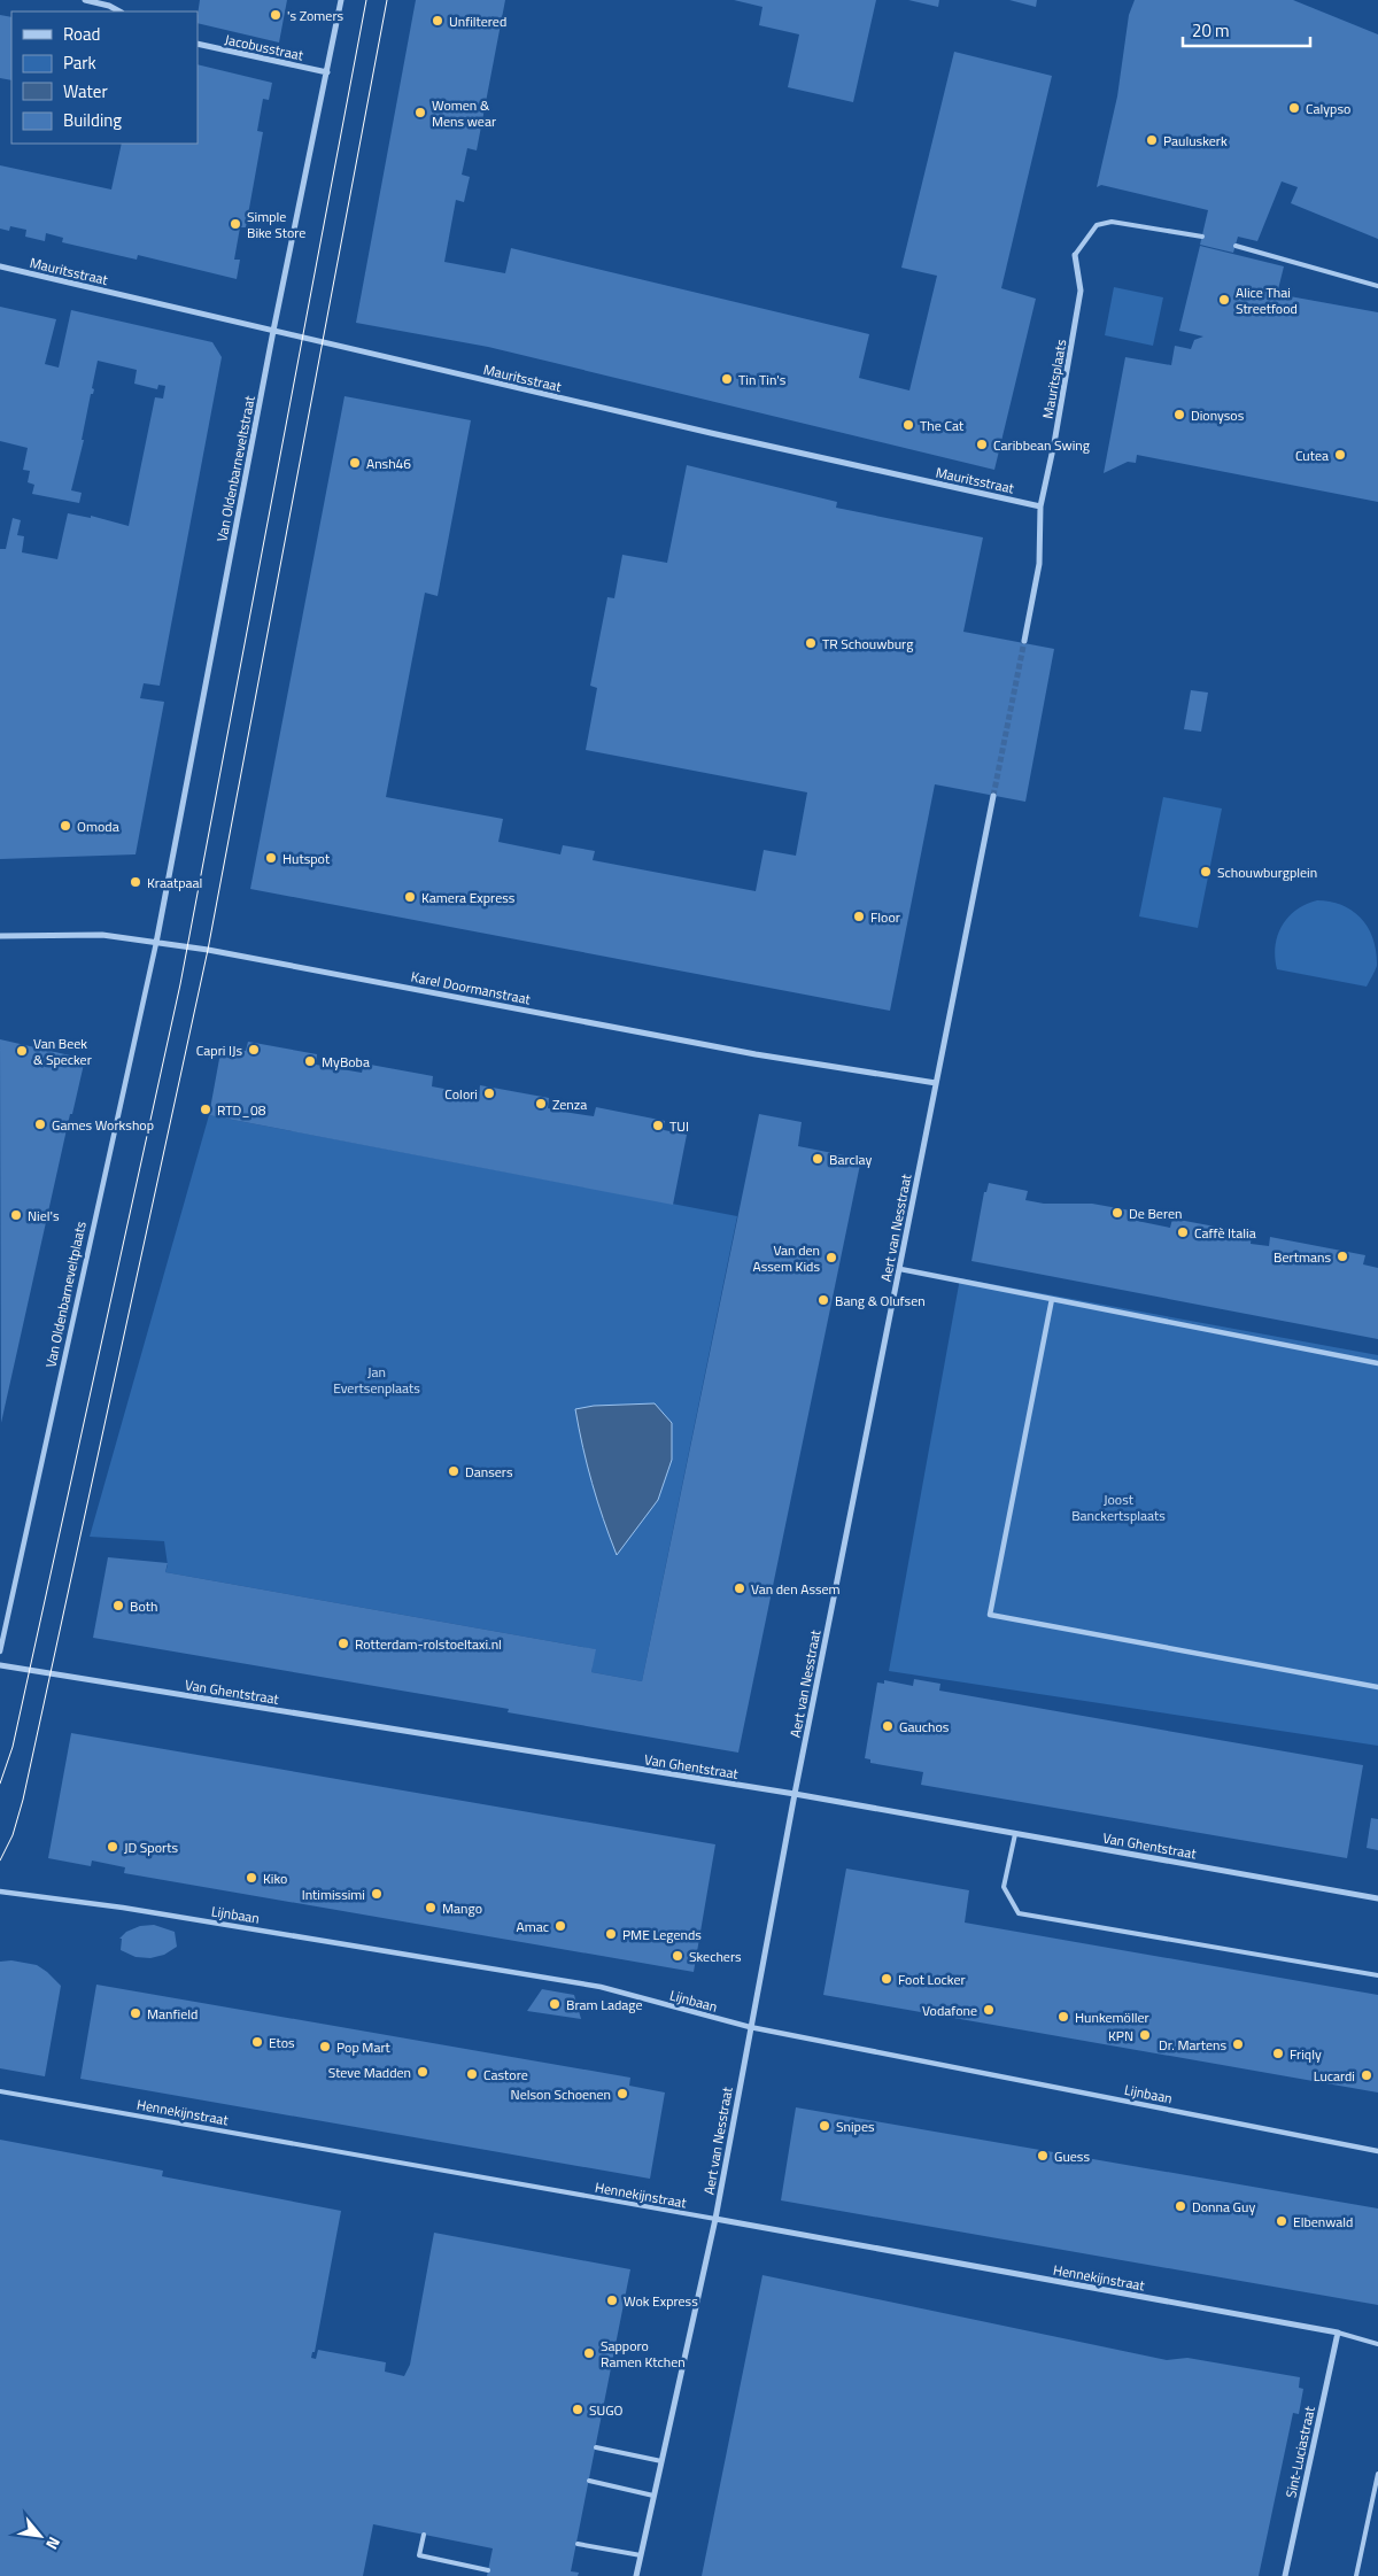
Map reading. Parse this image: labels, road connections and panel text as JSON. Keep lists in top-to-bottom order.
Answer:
{
  "streets": {
    "street": [
      "Jacobusstraat",
      "Mauritsstraat",
      "Mauritsplaats",
      "Van Oldenbarneveltstraat",
      "Karel Doormanstraat",
      "Aert van Nesstraat",
      "Van Oldenbarneveltplaats",
      "Van Ghentstraat",
      "Lijnbaan",
      "Hennekijnstraat",
      "Sint-Luciastraat"
    ]
  },
  "crossings": [
    ["Jacobusstraat", "Van Oldenbarneveltstraat"],
    ["Mauritsstraat", "Mauritsplaats"],
    ["Mauritsstraat", "Van Oldenbarneveltstraat"],
    ["Van Oldenbarneveltstraat", "Karel Doormanstraat"],
    ["Van Oldenbarneveltstraat", "Van Oldenbarneveltplaats"],
    ["Karel Doormanstraat", "Aert van Nesstraat"],
    ["Karel Doormanstraat", "Van Oldenbarneveltplaats"],
    ["Aert van Nesstraat", "Van Ghentstraat"],
    ["Aert van Nesstraat", "Lijnbaan"],
    ["Aert van Nesstraat", "Hennekijnstraat"],
    ["Hennekijnstraat", "Sint-Luciastraat"]
  ],
  "parks": ["Jan Evertsenplaats", "Joost Banckertsplaats"],
  "places": [
    "'s Zomers",
    "Unfiltered",
    "Calypso",
    "Women & Mens wear",
    "Pauluskerk",
    "Simple Bike Store",
    "Alice Thai Streetfood",
    "Tin Tin's",
    "Dionysos",
    "The Cat",
    "Caribbean Swing",
    "Cutea",
    "Ansh46",
    "TR Schouwburg",
    "Omoda",
    "Hutspot",
    "Schouwburgplein",
    "Kraatpaal",
    "Kamera Express",
    "Floor",
    "Capri IJs",
    "Van Beek & Specker",
    "MyBoba",
    "Colori",
    "Zenza",
    "RTD_08",
    "Games Workshop",
    "TUI",
    "Barclay",
    "De Beren",
    "Niel's",
    "Caffè Italia",
    "Bertmans",
    "Van den Assem Kids",
    "Bang & Olufsen",
    "Dansers",
    "Van den Assem",
    "Both",
    "Rotterdam-rolstoeltaxi.nl",
    "Gauchos",
    "JD Sports",
    "Kiko",
    "Intimissimi",
    "Mango",
    "Amac",
    "PME Legends",
    "Skechers",
    "Foot Locker",
    "Bram Ladage",
    "Vodafone",
    "Manfield",
    "Hunkemöller",
    "KPN",
    "Etos",
    "Dr. Martens",
    "Pop Mart",
    "Friqly",
    "Steve Madden",
    "Castore",
    "Lucardi",
    "Nelson Schoenen",
    "Snipes",
    "Guess",
    "Donna Guy",
    "Elbenwald",
    "Wok Express",
    "Sapporo Ramen Ktchen",
    "SUGO"
  ],
  "legend": [
    "Road",
    "Park",
    "Water",
    "Building"
  ],
  "scale_bar": "20 m",
  "north": "bottom right"
}
